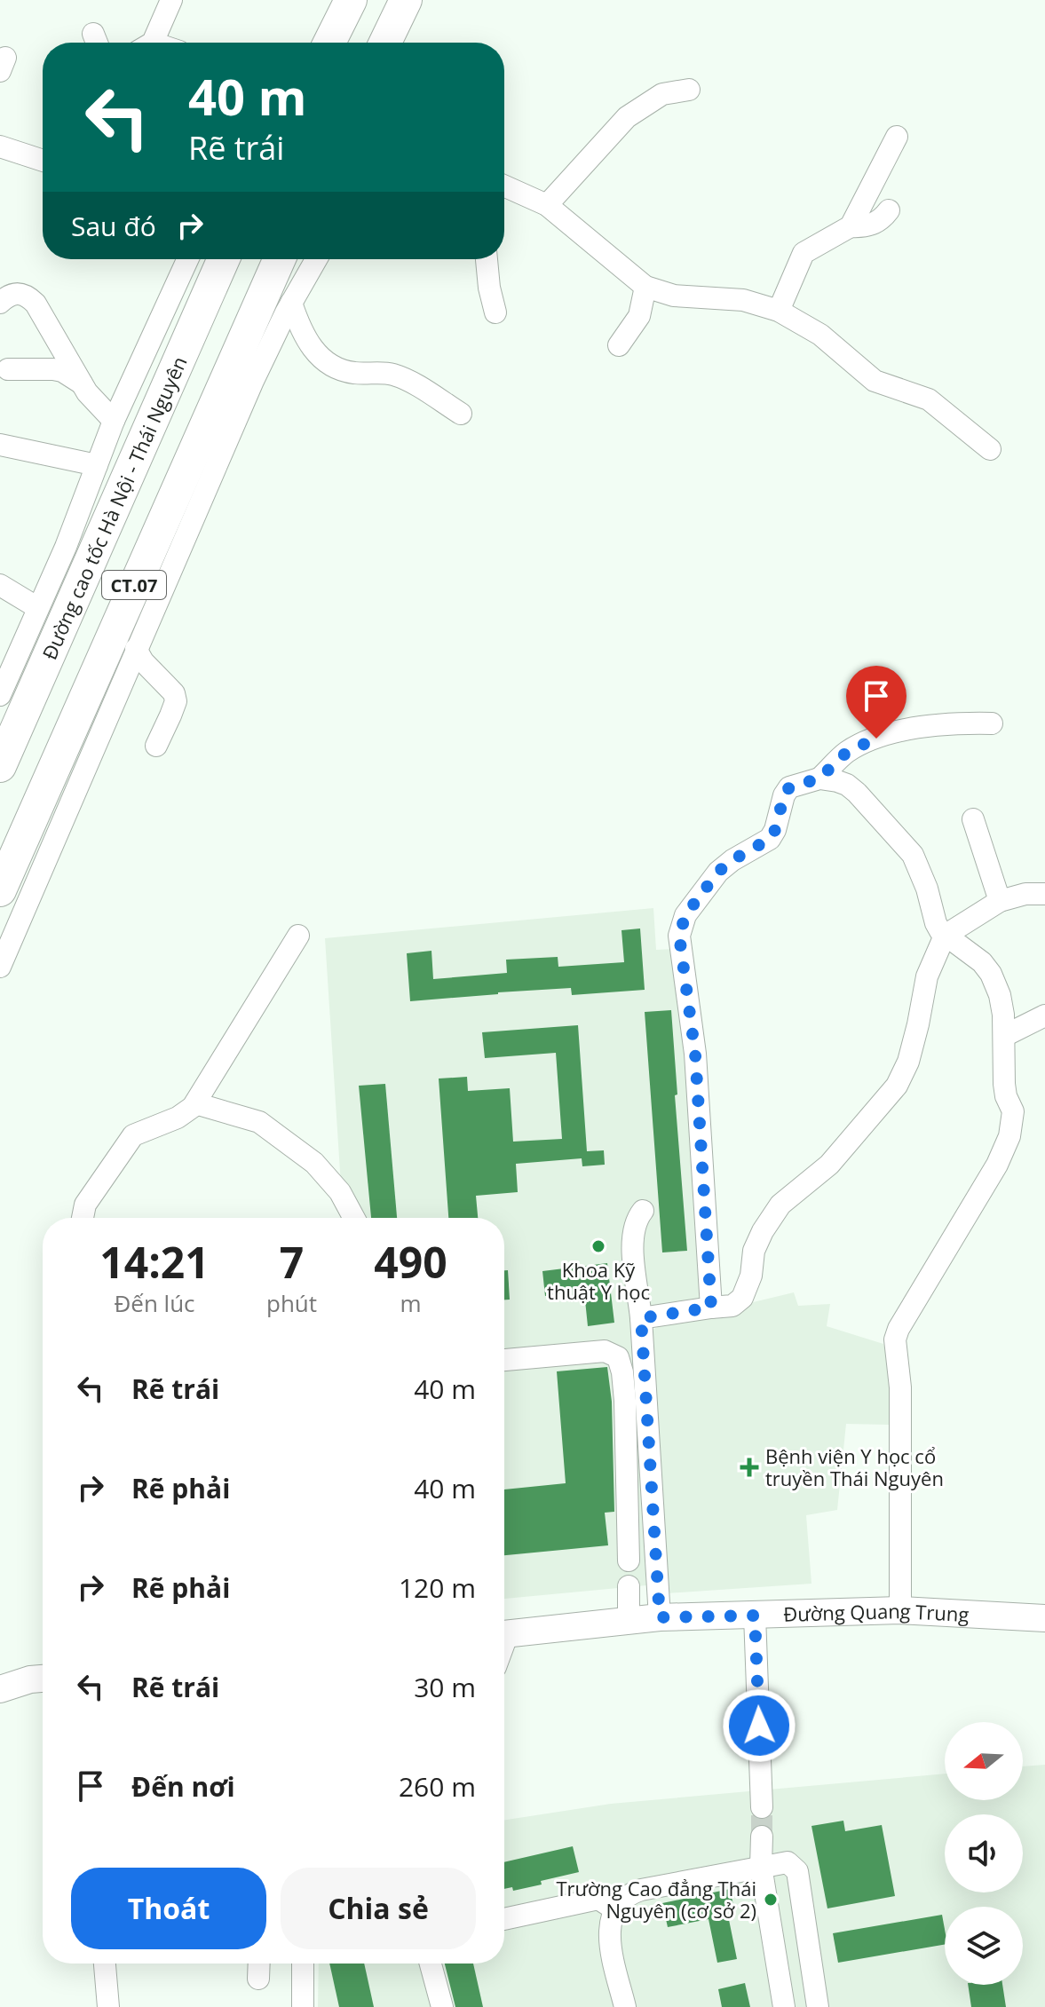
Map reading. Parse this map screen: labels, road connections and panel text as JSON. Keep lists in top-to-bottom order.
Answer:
{
  "streets": {
    "highway": ["Đường cao tốc Hà Nội - Thái Nguyên", "CT.07"],
    "main road": ["Đường Quang Trung"]
  },
  "places": {
    "other": ["Khoa Kỹ thuật Y học", "Trường Cao đẳng Thái Nguyên (cơ sở 2)"],
    "health": ["Bệnh viện Y học cổ truyền Thái Nguyên"]
  },
  "north": "left",
  "page": {
    "turn": ["40 m", "Rẽ trái"],
    "then": "Sau đó",
    "eta": [
      "14:21",
      "Đến lúc",
      "7",
      "phút",
      "490",
      "m"
    ],
    "list": [
      {
        "name": "Rẽ trái",
        "value": "40 m"
      },
      {
        "name": "Rẽ phải",
        "value": "40 m"
      },
      {
        "name": "Rẽ phải",
        "value": "120 m"
      },
      {
        "name": "Rẽ trái",
        "value": "30 m"
      },
      {
        "name": "Đến nơi",
        "value": "260 m"
      }
    ],
    "buttons": ["Thoát", "Chia sẻ"]
  }
}
